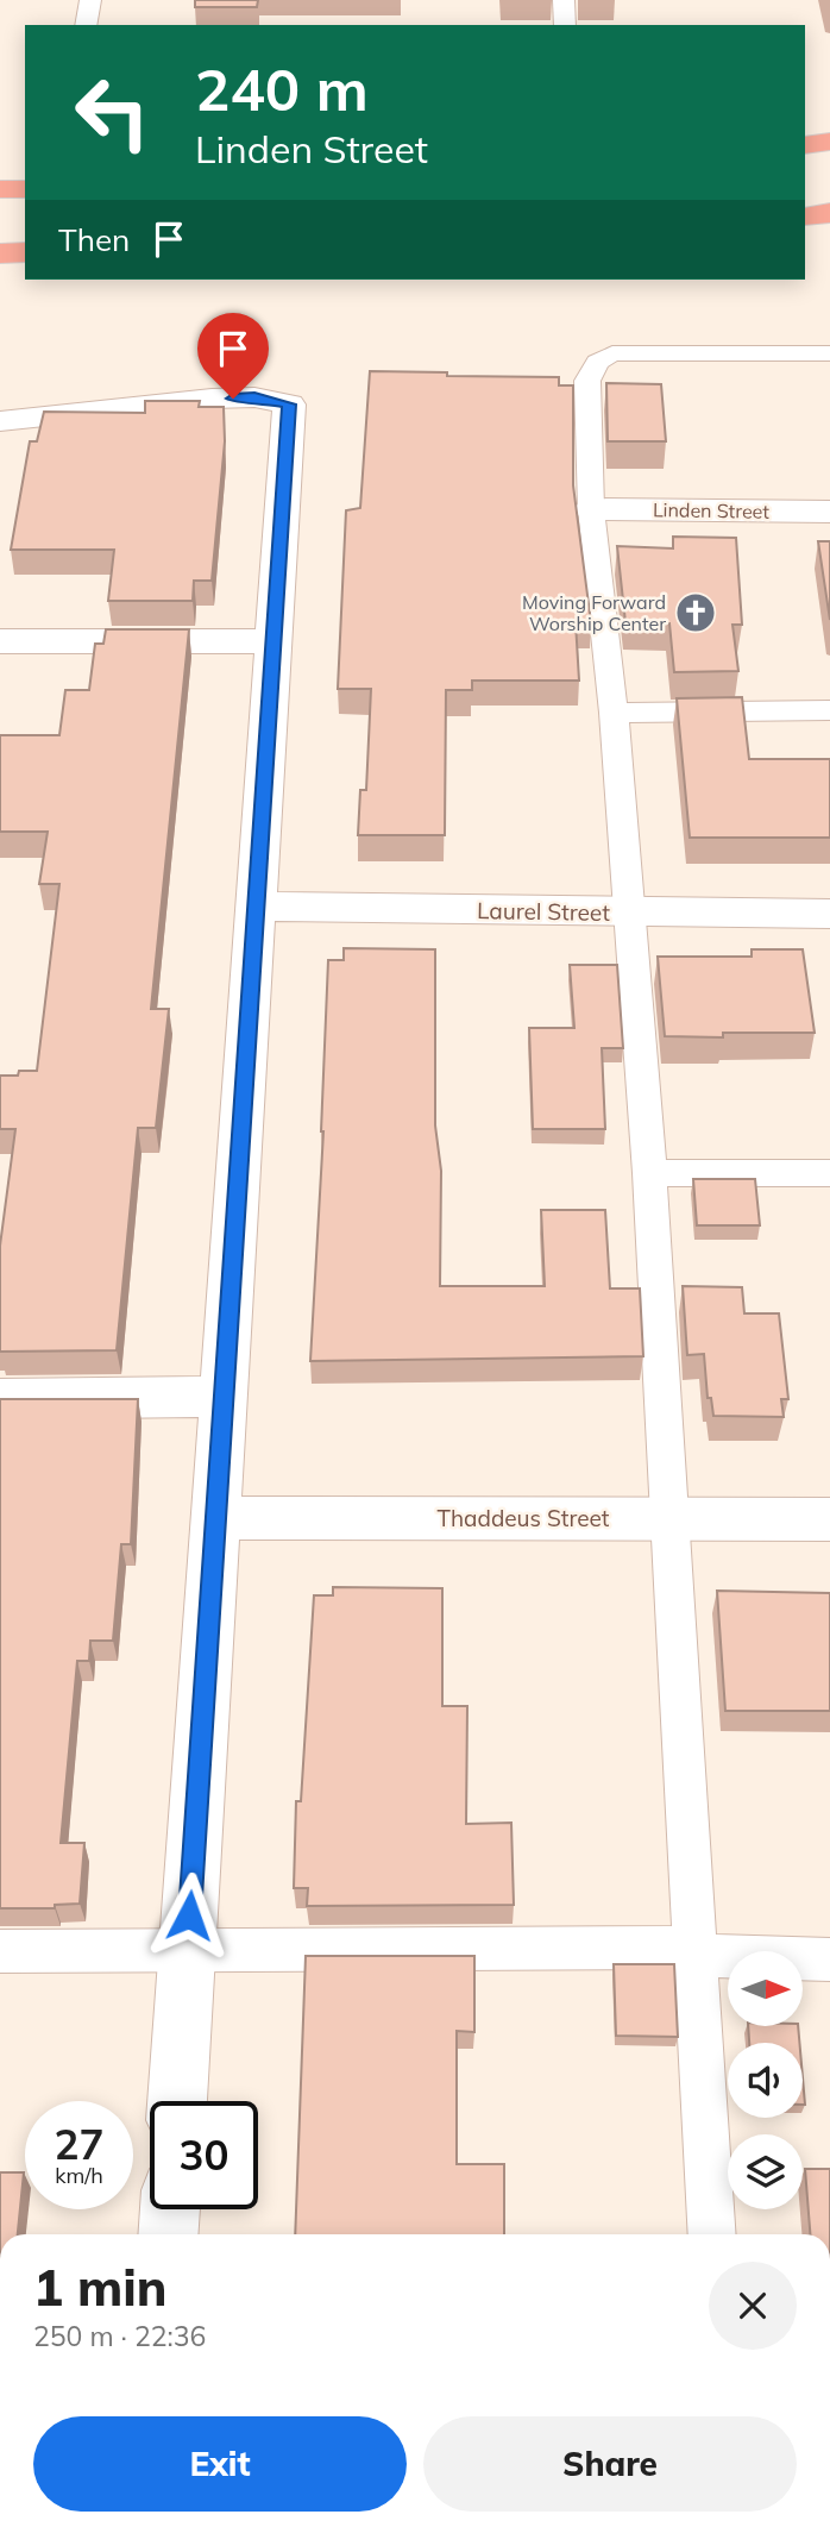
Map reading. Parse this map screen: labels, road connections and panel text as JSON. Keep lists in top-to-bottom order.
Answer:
{
  "streets": {
    "street": ["Linden Street", "Laurel Street", "Thaddeus Street"]
  },
  "places": {
    "church": ["Moving Forward Worship Center"]
  },
  "north": "right",
  "page": {
    "turn": ["240 m", "Linden Street"],
    "then": "Then",
    "speed": "27 km/h",
    "limit": "30",
    "heading": ["1 min", "250 m · 22:36"],
    "buttons": ["Exit", "Share"]
  }
}
